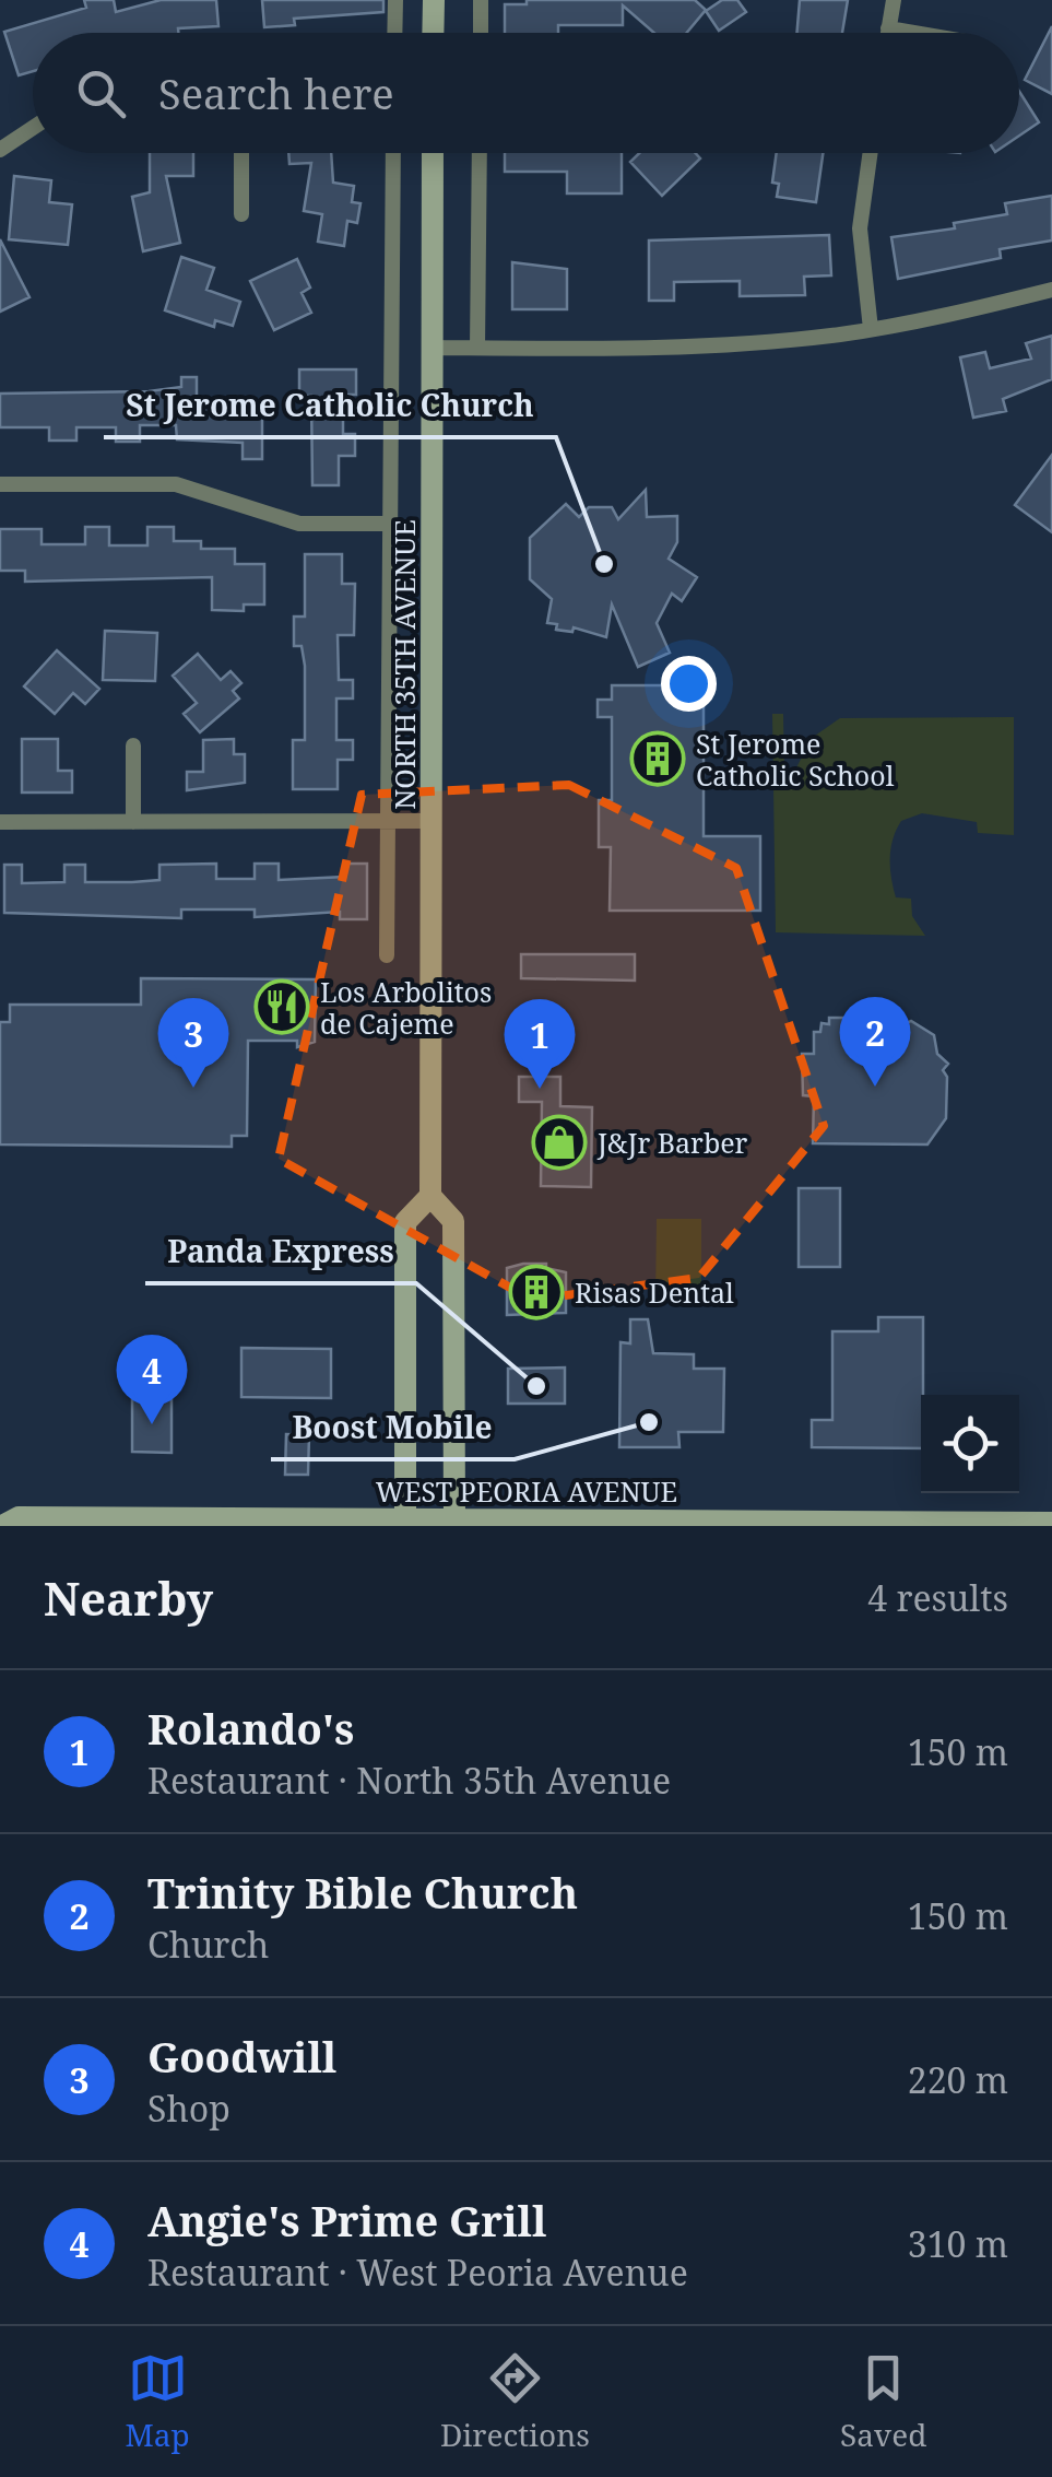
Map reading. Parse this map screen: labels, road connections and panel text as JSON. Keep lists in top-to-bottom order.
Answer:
{
  "streets": {
    "main road": ["NORTH 35TH AVENUE", "WEST PEORIA AVENUE"]
  },
  "crossings": [
    ["NORTH 35TH AVENUE", "WEST PEORIA AVENUE"]
  ],
  "places": {
    "other": ["St Jerome Catholic Church", "Panda Express", "Boost Mobile"],
    "building": ["St Jerome Catholic School", "Risas Dental"],
    "restaurant": ["Los Arbolitos de Cajeme"],
    "shop": ["J&Jr Barber"]
  },
  "page": {
    "search": "Search here",
    "pins": [
      "2",
      "3",
      "1",
      "4"
    ],
    "heading": ["Nearby", "4 results"],
    "list": [
      {
        "mark": "1",
        "name": "Rolando's",
        "note": "Restaurant · North 35th Avenue",
        "value": "150 m"
      },
      {
        "mark": "2",
        "name": "Trinity Bible Church",
        "note": "Church",
        "value": "150 m"
      },
      {
        "mark": "3",
        "name": "Goodwill",
        "note": "Shop",
        "value": "220 m"
      },
      {
        "mark": "4",
        "name": "Angie's Prime Grill",
        "note": "Restaurant · West Peoria Avenue",
        "value": "310 m"
      }
    ],
    "nav": ["Map", "Directions", "Saved"]
  }
}
